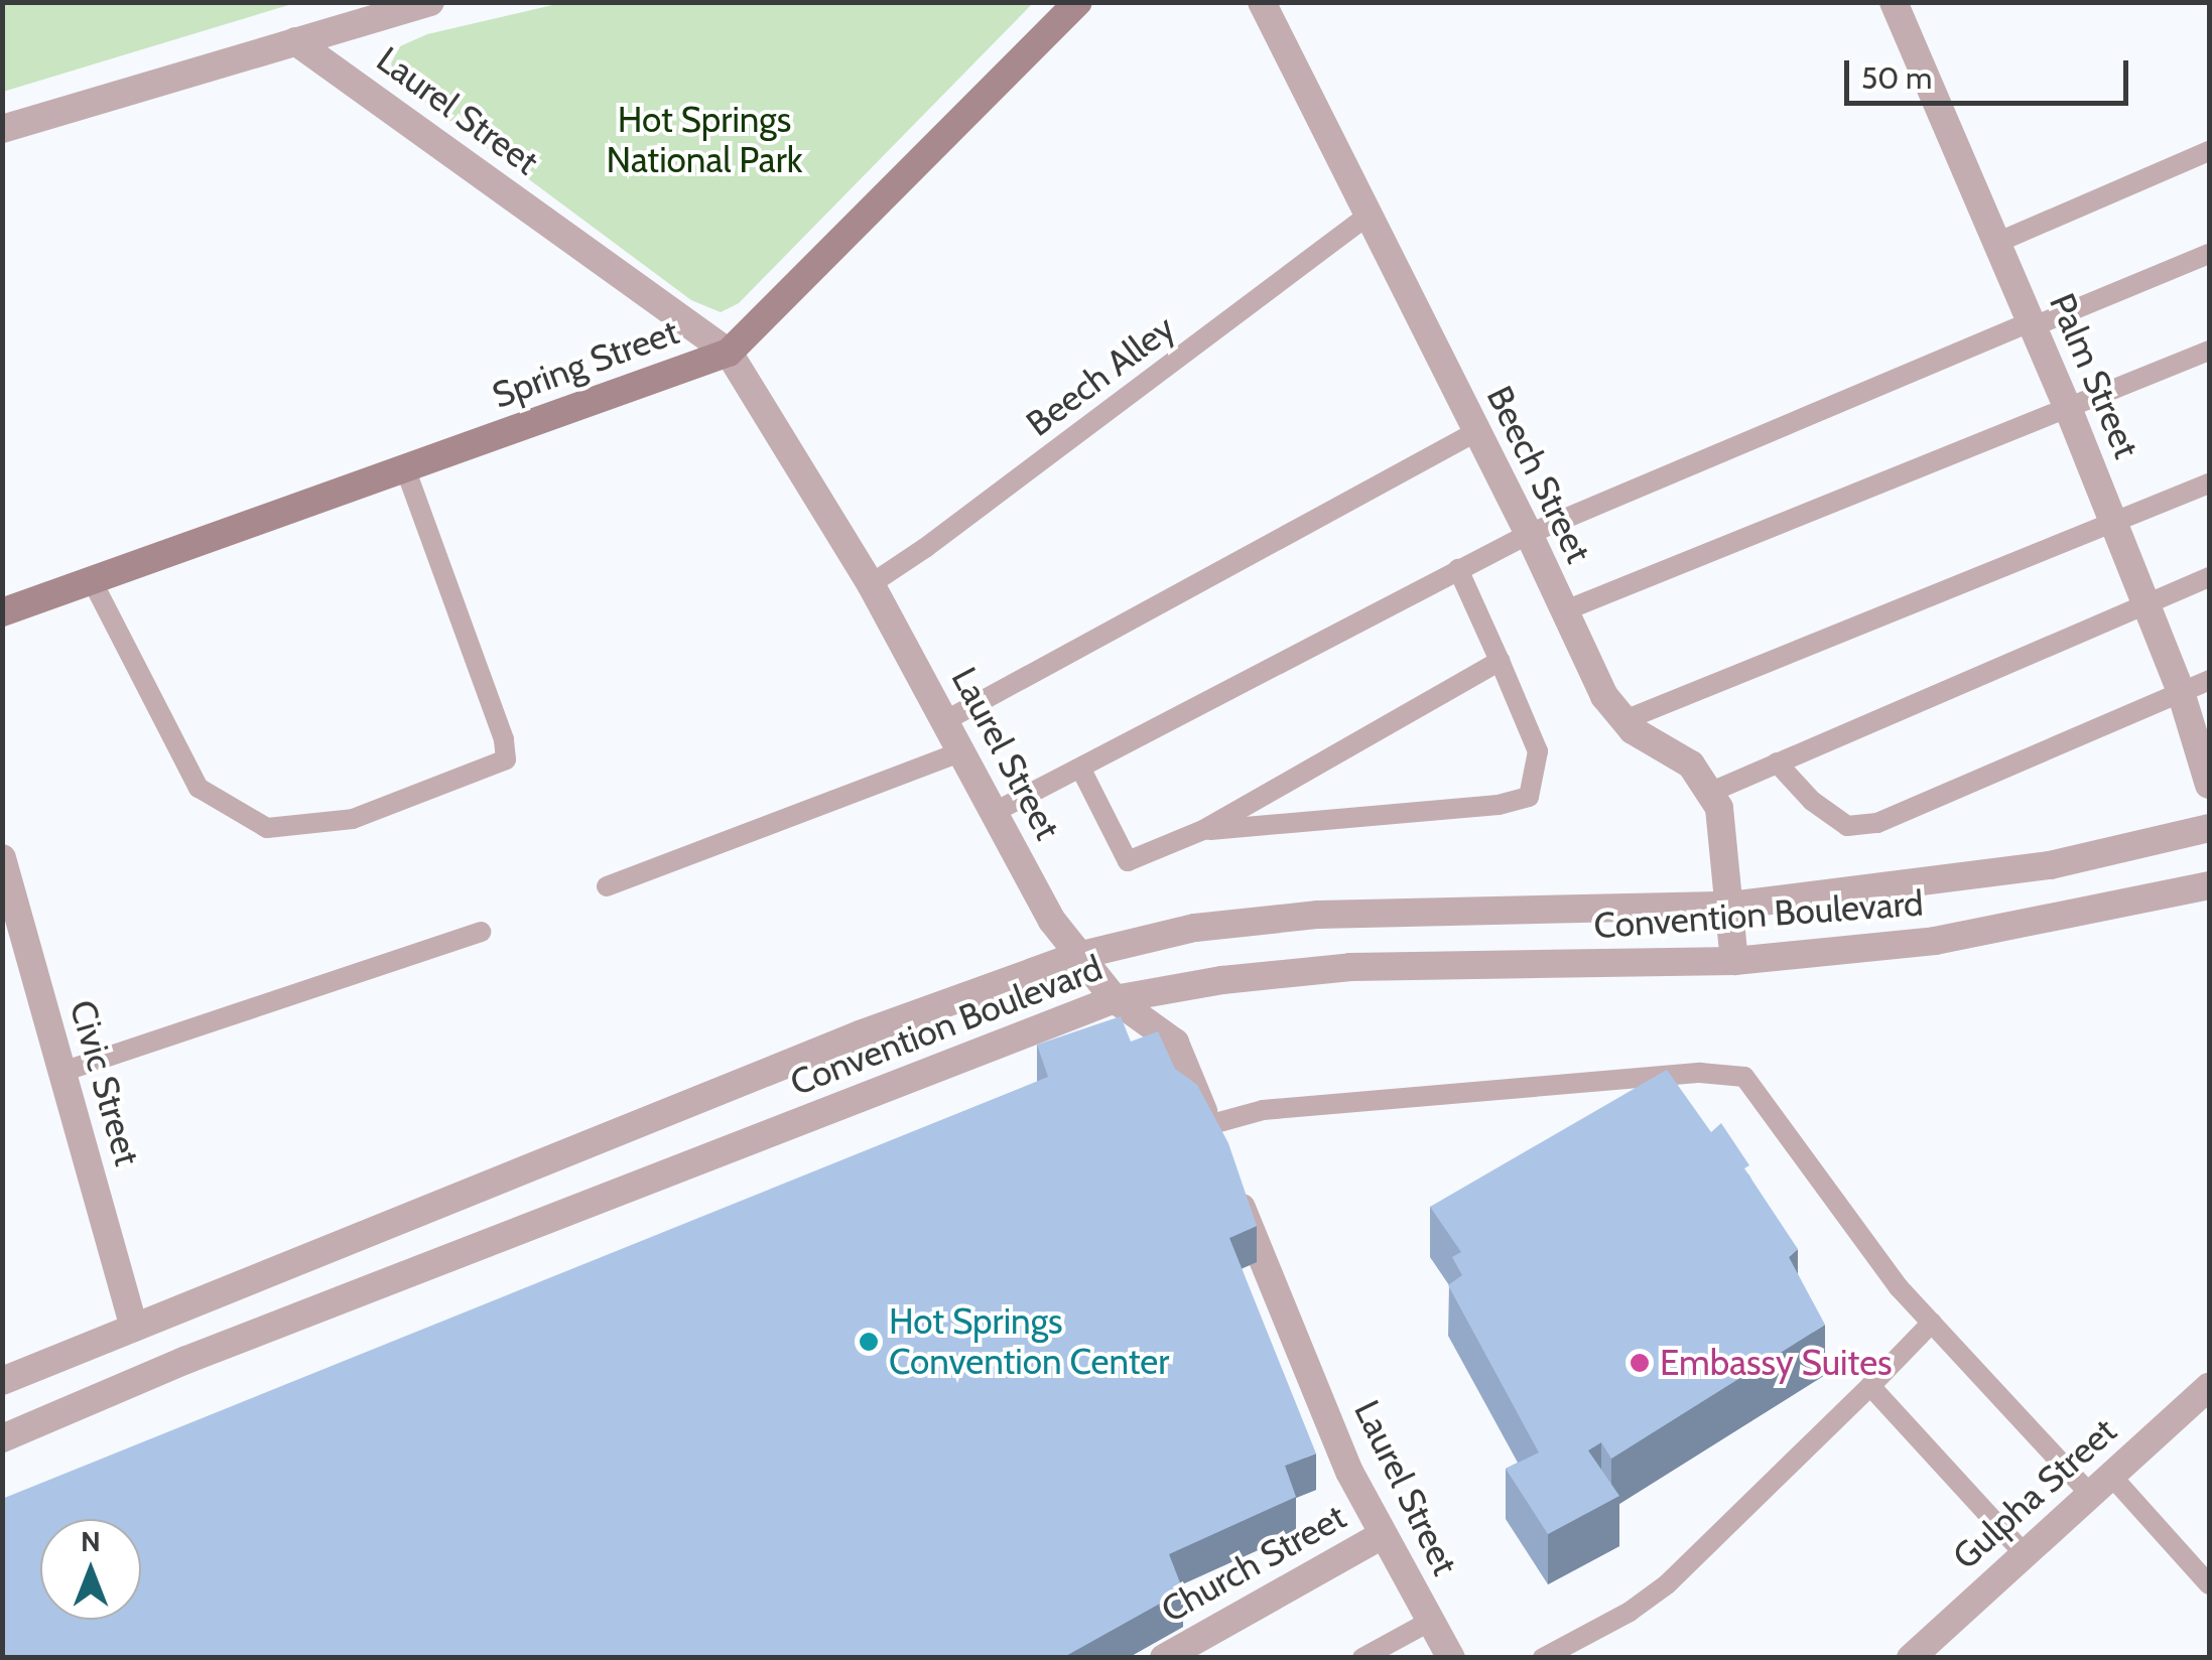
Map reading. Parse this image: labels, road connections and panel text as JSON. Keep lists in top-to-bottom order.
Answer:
{
  "streets": {
    "main road": ["Spring Street"],
    "street": [
      "Laurel Street",
      "Palm Street",
      "Beech Street",
      "Convention Boulevard",
      "Civic Street",
      "Gulpha Street",
      "Church Street"
    ],
    "lane": ["Beech Alley"]
  },
  "crossings": [
    ["Laurel Street", "Spring Street"],
    ["Laurel Street", "Beech Alley"],
    ["Laurel Street", "Convention Boulevard"],
    ["Laurel Street", "Church Street"],
    ["Beech Alley", "Beech Street"],
    ["Beech Street", "Convention Boulevard"],
    ["Convention Boulevard", "Civic Street"]
  ],
  "parks": ["Hot Springs National Park"],
  "places": ["Hot Springs Convention Center", "Embassy Suites"],
  "scale_bar": "50 m",
  "north": "top"
}
